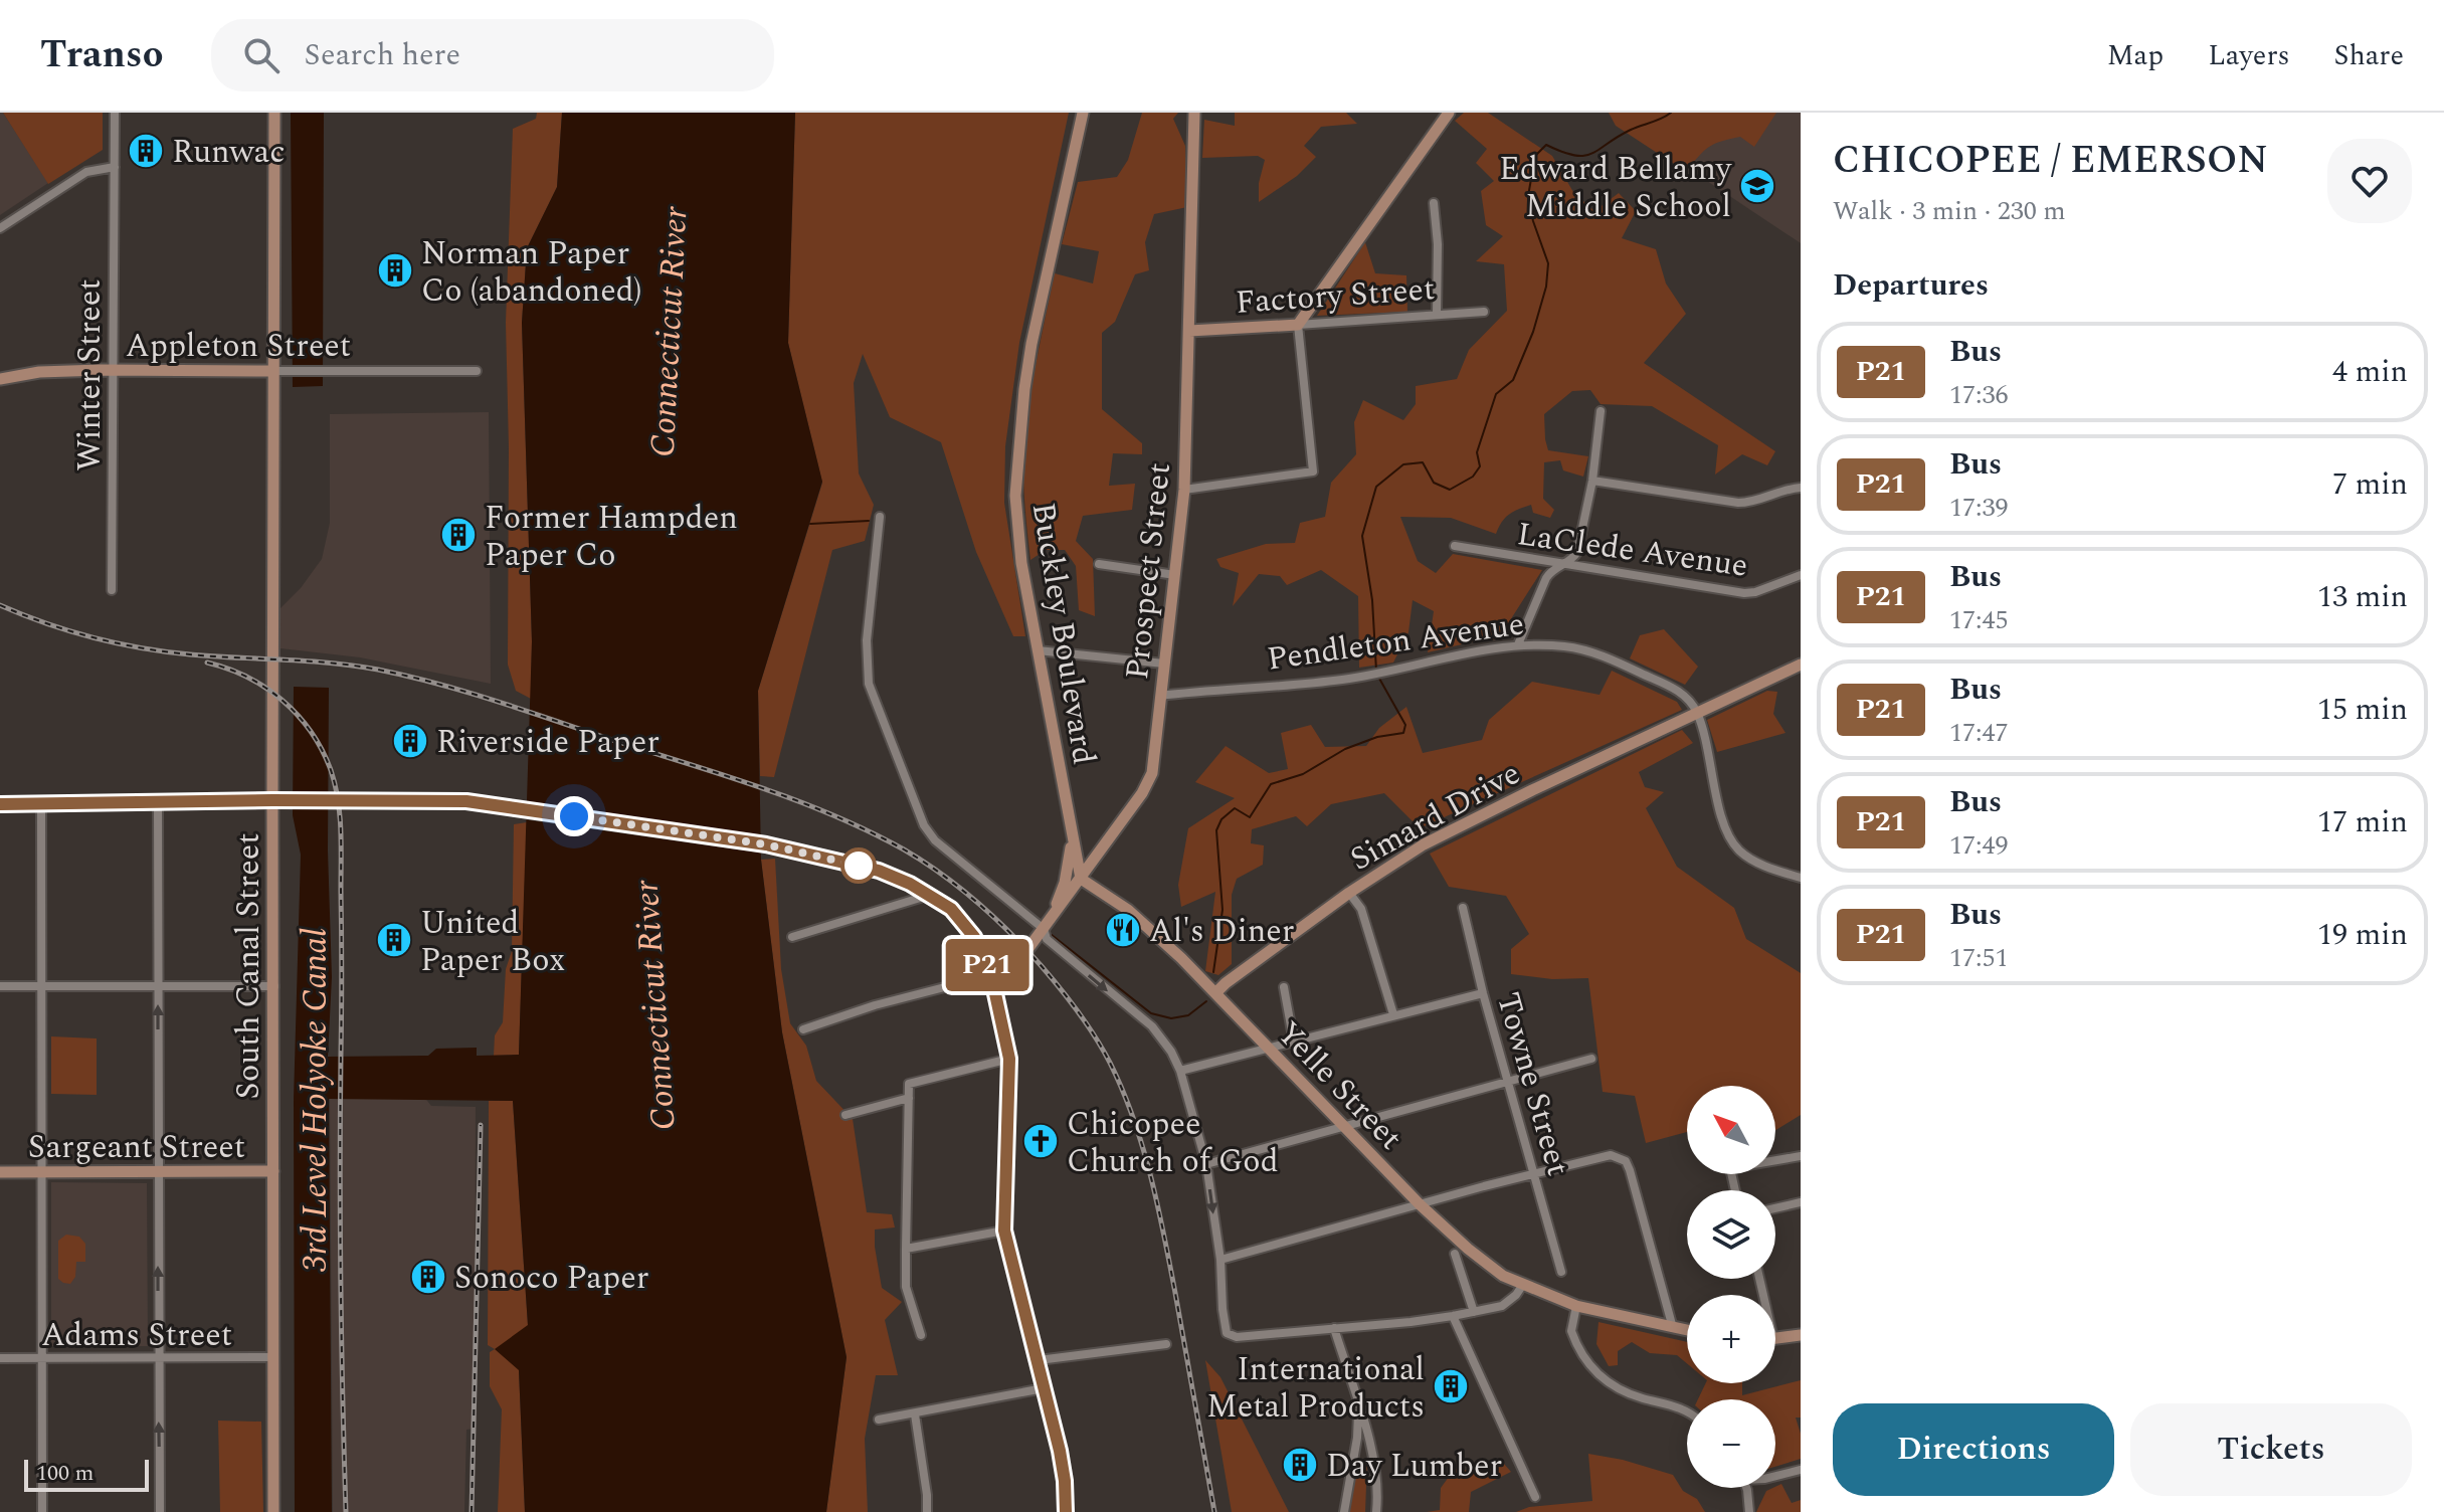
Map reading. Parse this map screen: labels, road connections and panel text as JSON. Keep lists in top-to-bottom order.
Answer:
{
  "streets": {
    "street": [
      "Factory Street",
      "Appleton Street",
      "Winter Street",
      "LaClede Avenue",
      "Prospect Street",
      "Buckley Boulevard",
      "Pendleton Avenue",
      "Simard Drive",
      "South Canal Street",
      "Towne Street",
      "Yelle Street",
      "Sargeant Street",
      "Adams Street"
    ]
  },
  "crossings": [
    ["Factory Street", "Prospect Street"],
    ["Appleton Street", "Winter Street"],
    ["Appleton Street", "South Canal Street"],
    ["Prospect Street", "Buckley Boulevard"],
    ["Prospect Street", "Pendleton Avenue"],
    ["Prospect Street", "Yelle Street"],
    ["Buckley Boulevard", "Yelle Street"],
    ["Pendleton Avenue", "Simard Drive"],
    ["Simard Drive", "Yelle Street"],
    ["South Canal Street", "Sargeant Street"],
    ["South Canal Street", "Adams Street"]
  ],
  "water": ["Connecticut River", "3rd Level Holyoke Canal"],
  "places": {
    "building": [
      "Runwac",
      "Norman Paper Co (abandoned)",
      "Former Hampden Paper Co",
      "Riverside Paper",
      "United Paper Box",
      "Sonoco Paper",
      "International Metal Products",
      "Day Lumber"
    ],
    "school or university": ["Edward Bellamy Middle School"],
    "restaurant": ["Al's Diner"],
    "church": ["Chicopee Church of God"]
  },
  "lines": ["bus line P21"],
  "scale_bar": "100 m",
  "north": "top left",
  "page": {
    "header": "Transo",
    "search": "Search here",
    "nav": ["Map", "Layers", "Share"],
    "on_map": "P21",
    "heading": [
      ["CHICOPEE / EMERSON", "Walk · 3 min · 230 m"],
      "Departures"
    ],
    "list": [
      {
        "mark": "P21",
        "name": "Bus",
        "note": "17:36",
        "value": "4 min"
      },
      {
        "mark": "P21",
        "name": "Bus",
        "note": "17:39",
        "value": "7 min"
      },
      {
        "mark": "P21",
        "name": "Bus",
        "note": "17:45",
        "value": "13 min"
      },
      {
        "mark": "P21",
        "name": "Bus",
        "note": "17:47",
        "value": "15 min"
      },
      {
        "mark": "P21",
        "name": "Bus",
        "note": "17:49",
        "value": "17 min"
      },
      {
        "mark": "P21",
        "name": "Bus",
        "note": "17:51",
        "value": "19 min"
      }
    ],
    "map_buttons": ["+", "−"],
    "buttons": ["Directions", "Tickets"],
    "scale": "100 m"
  }
}
